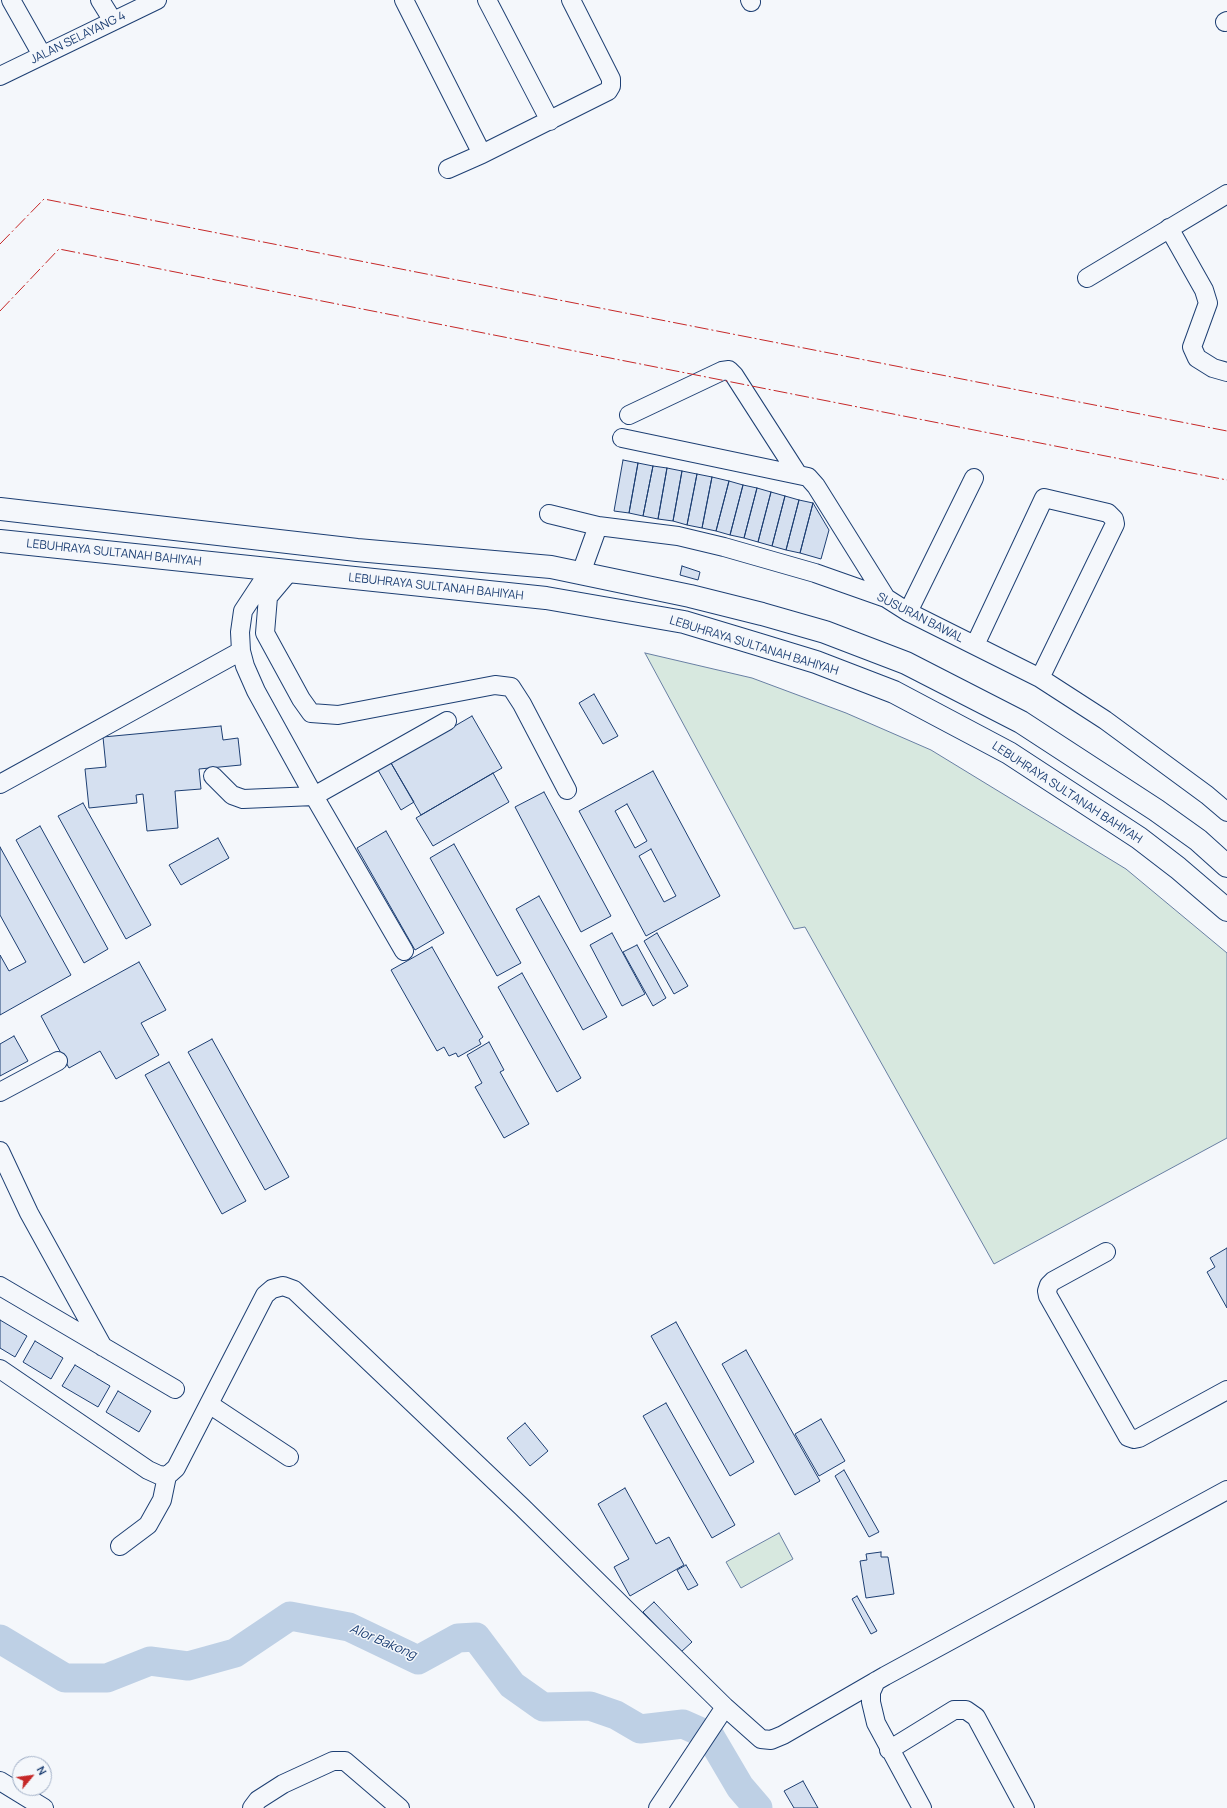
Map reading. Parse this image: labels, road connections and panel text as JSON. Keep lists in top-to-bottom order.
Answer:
{
  "streets": {
    "main road": ["LEBUHRAYA SULTANAH BAHIYAH"],
    "street": ["JALAN SELAYANG 4", "SUSURAN BAWAL"]
  },
  "water": ["Alor Bakong"],
  "north": "top right"
}
